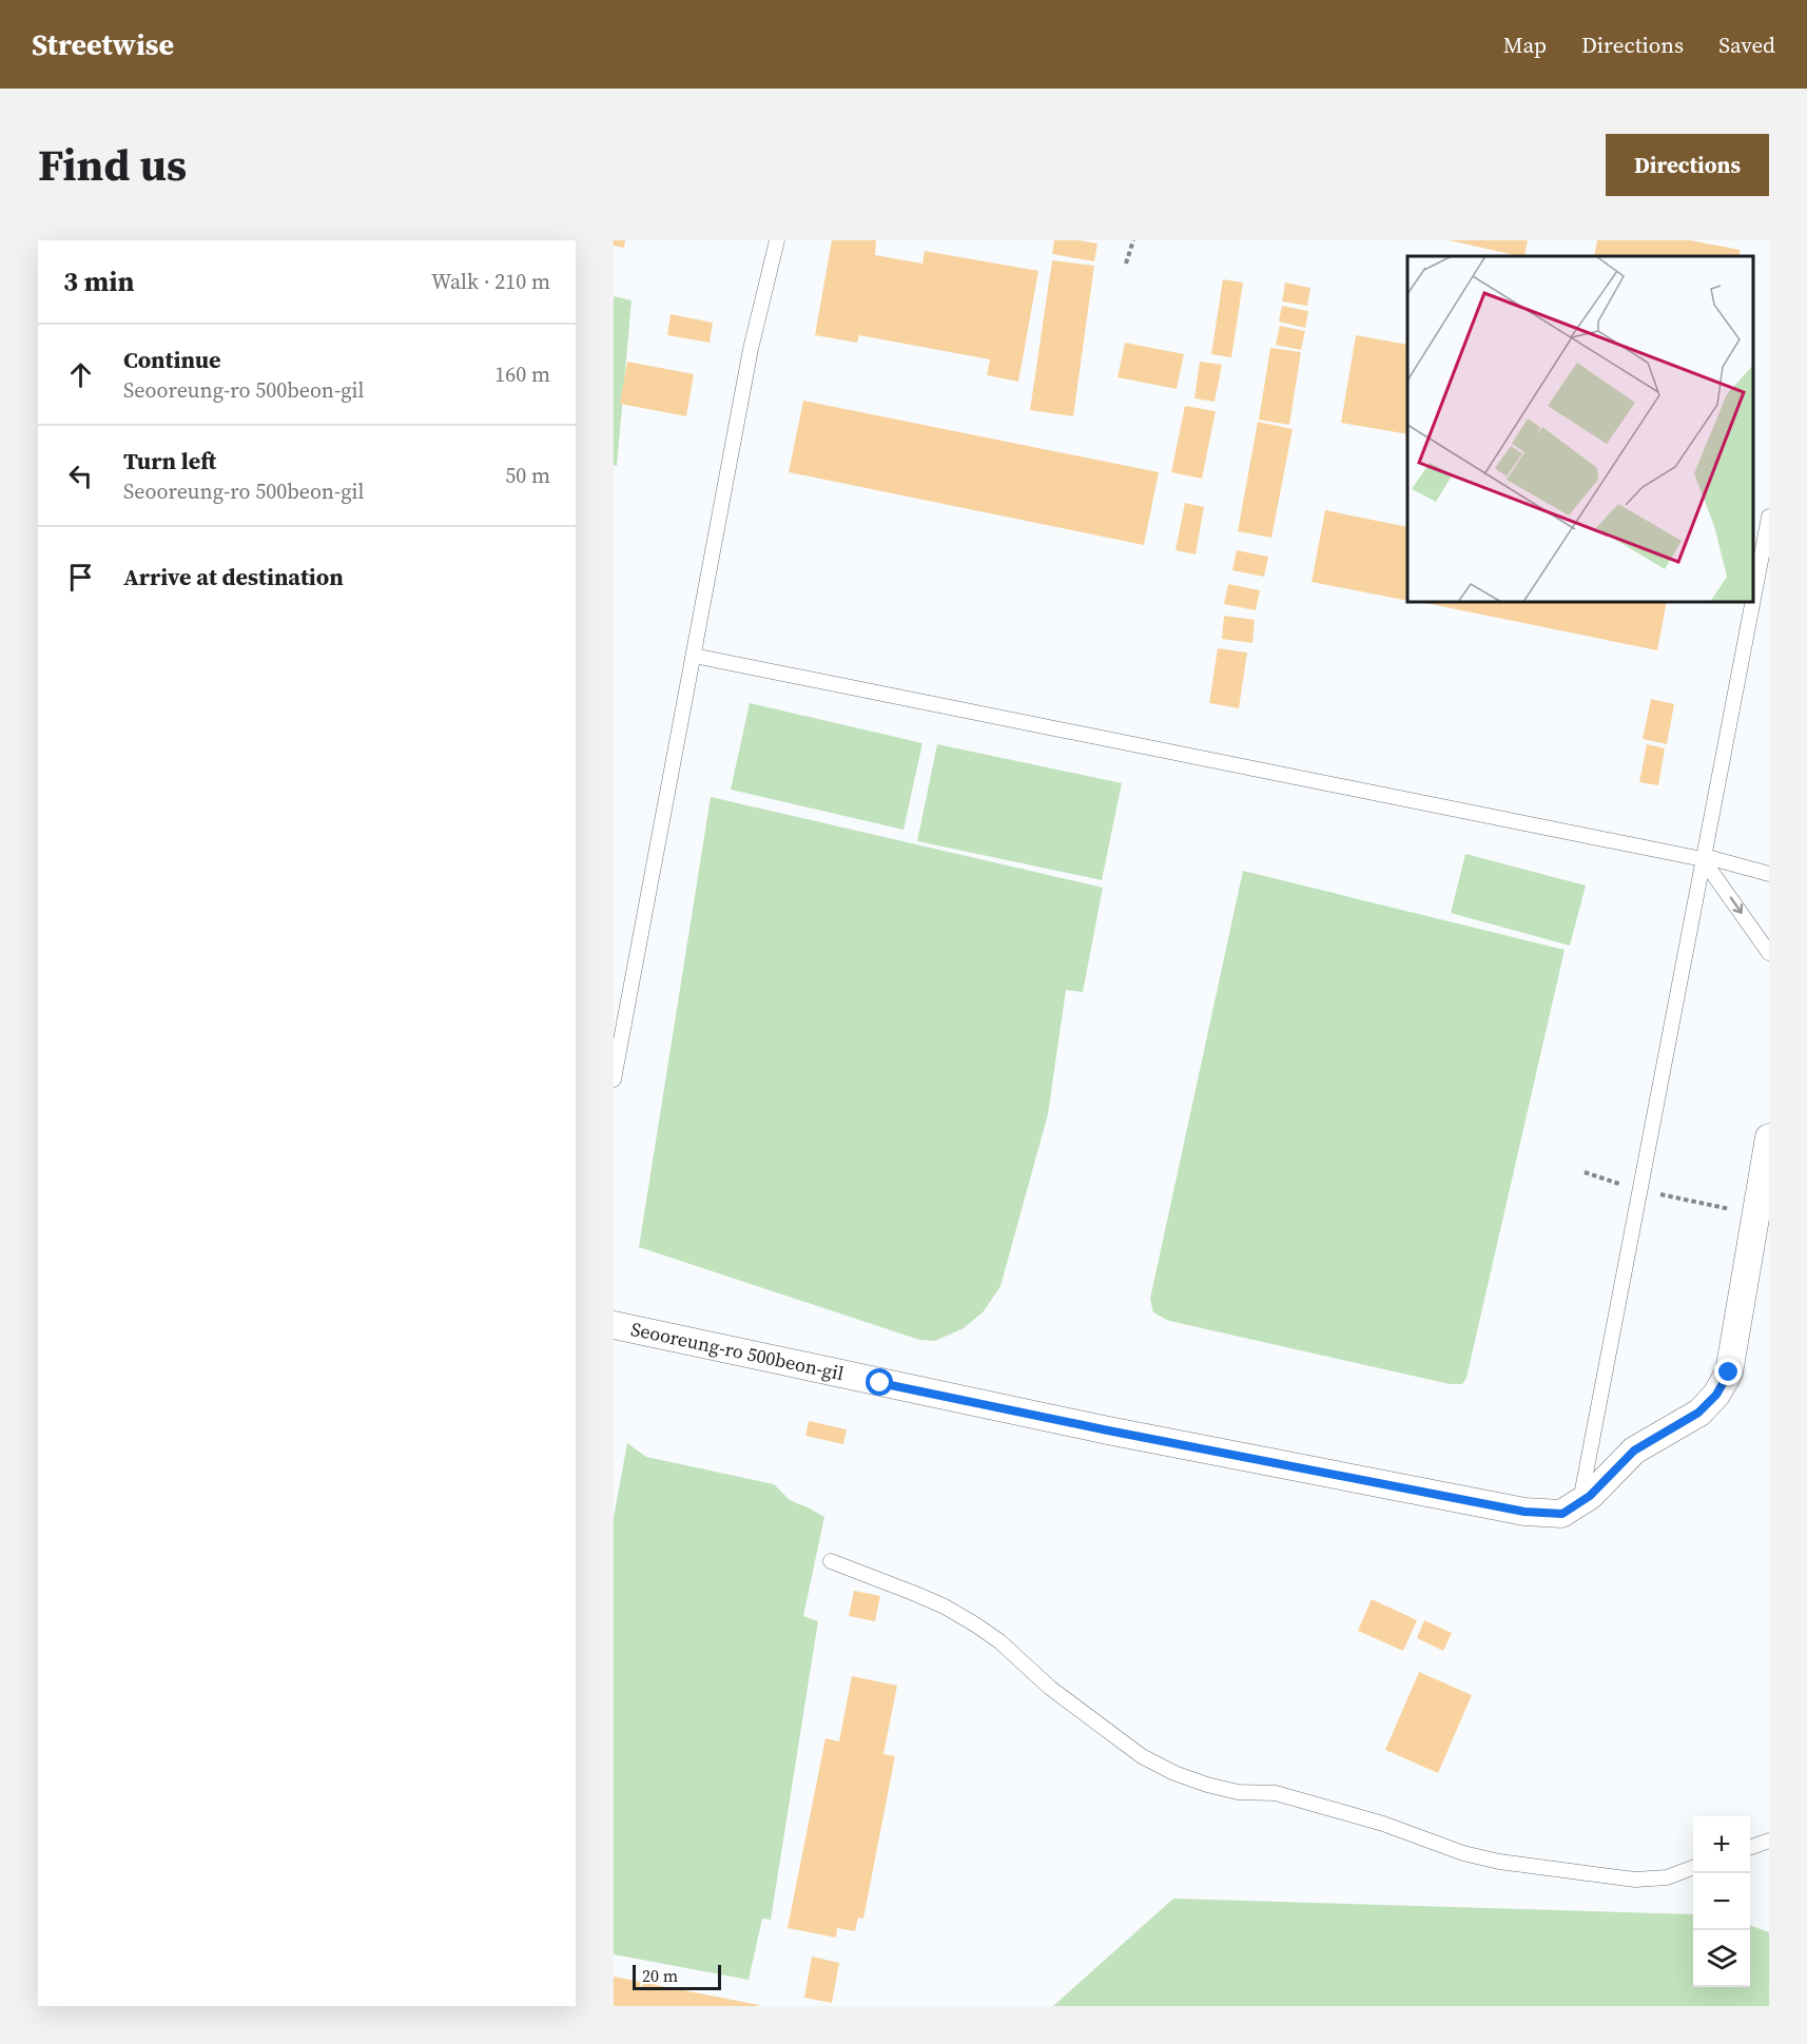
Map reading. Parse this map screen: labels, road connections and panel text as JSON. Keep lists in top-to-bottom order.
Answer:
{
  "streets": {
    "street": ["Seooreung-ro 500beon-gil"]
  },
  "scale_bar": "20 m",
  "page": {
    "header": "Streetwise",
    "nav": ["Map", "Directions", "Saved"],
    "title": "Find us",
    "buttons": "Directions",
    "heading": ["3 min", "Walk · 210 m"],
    "list": [
      ["Continue", "Seooreung-ro 500beon-gil", "160 m"],
      ["Turn left", "Seooreung-ro 500beon-gil", "50 m"],
      "Arrive at destination"
    ],
    "map_buttons": ["+", "−"],
    "scale": "20 m"
  }
}
